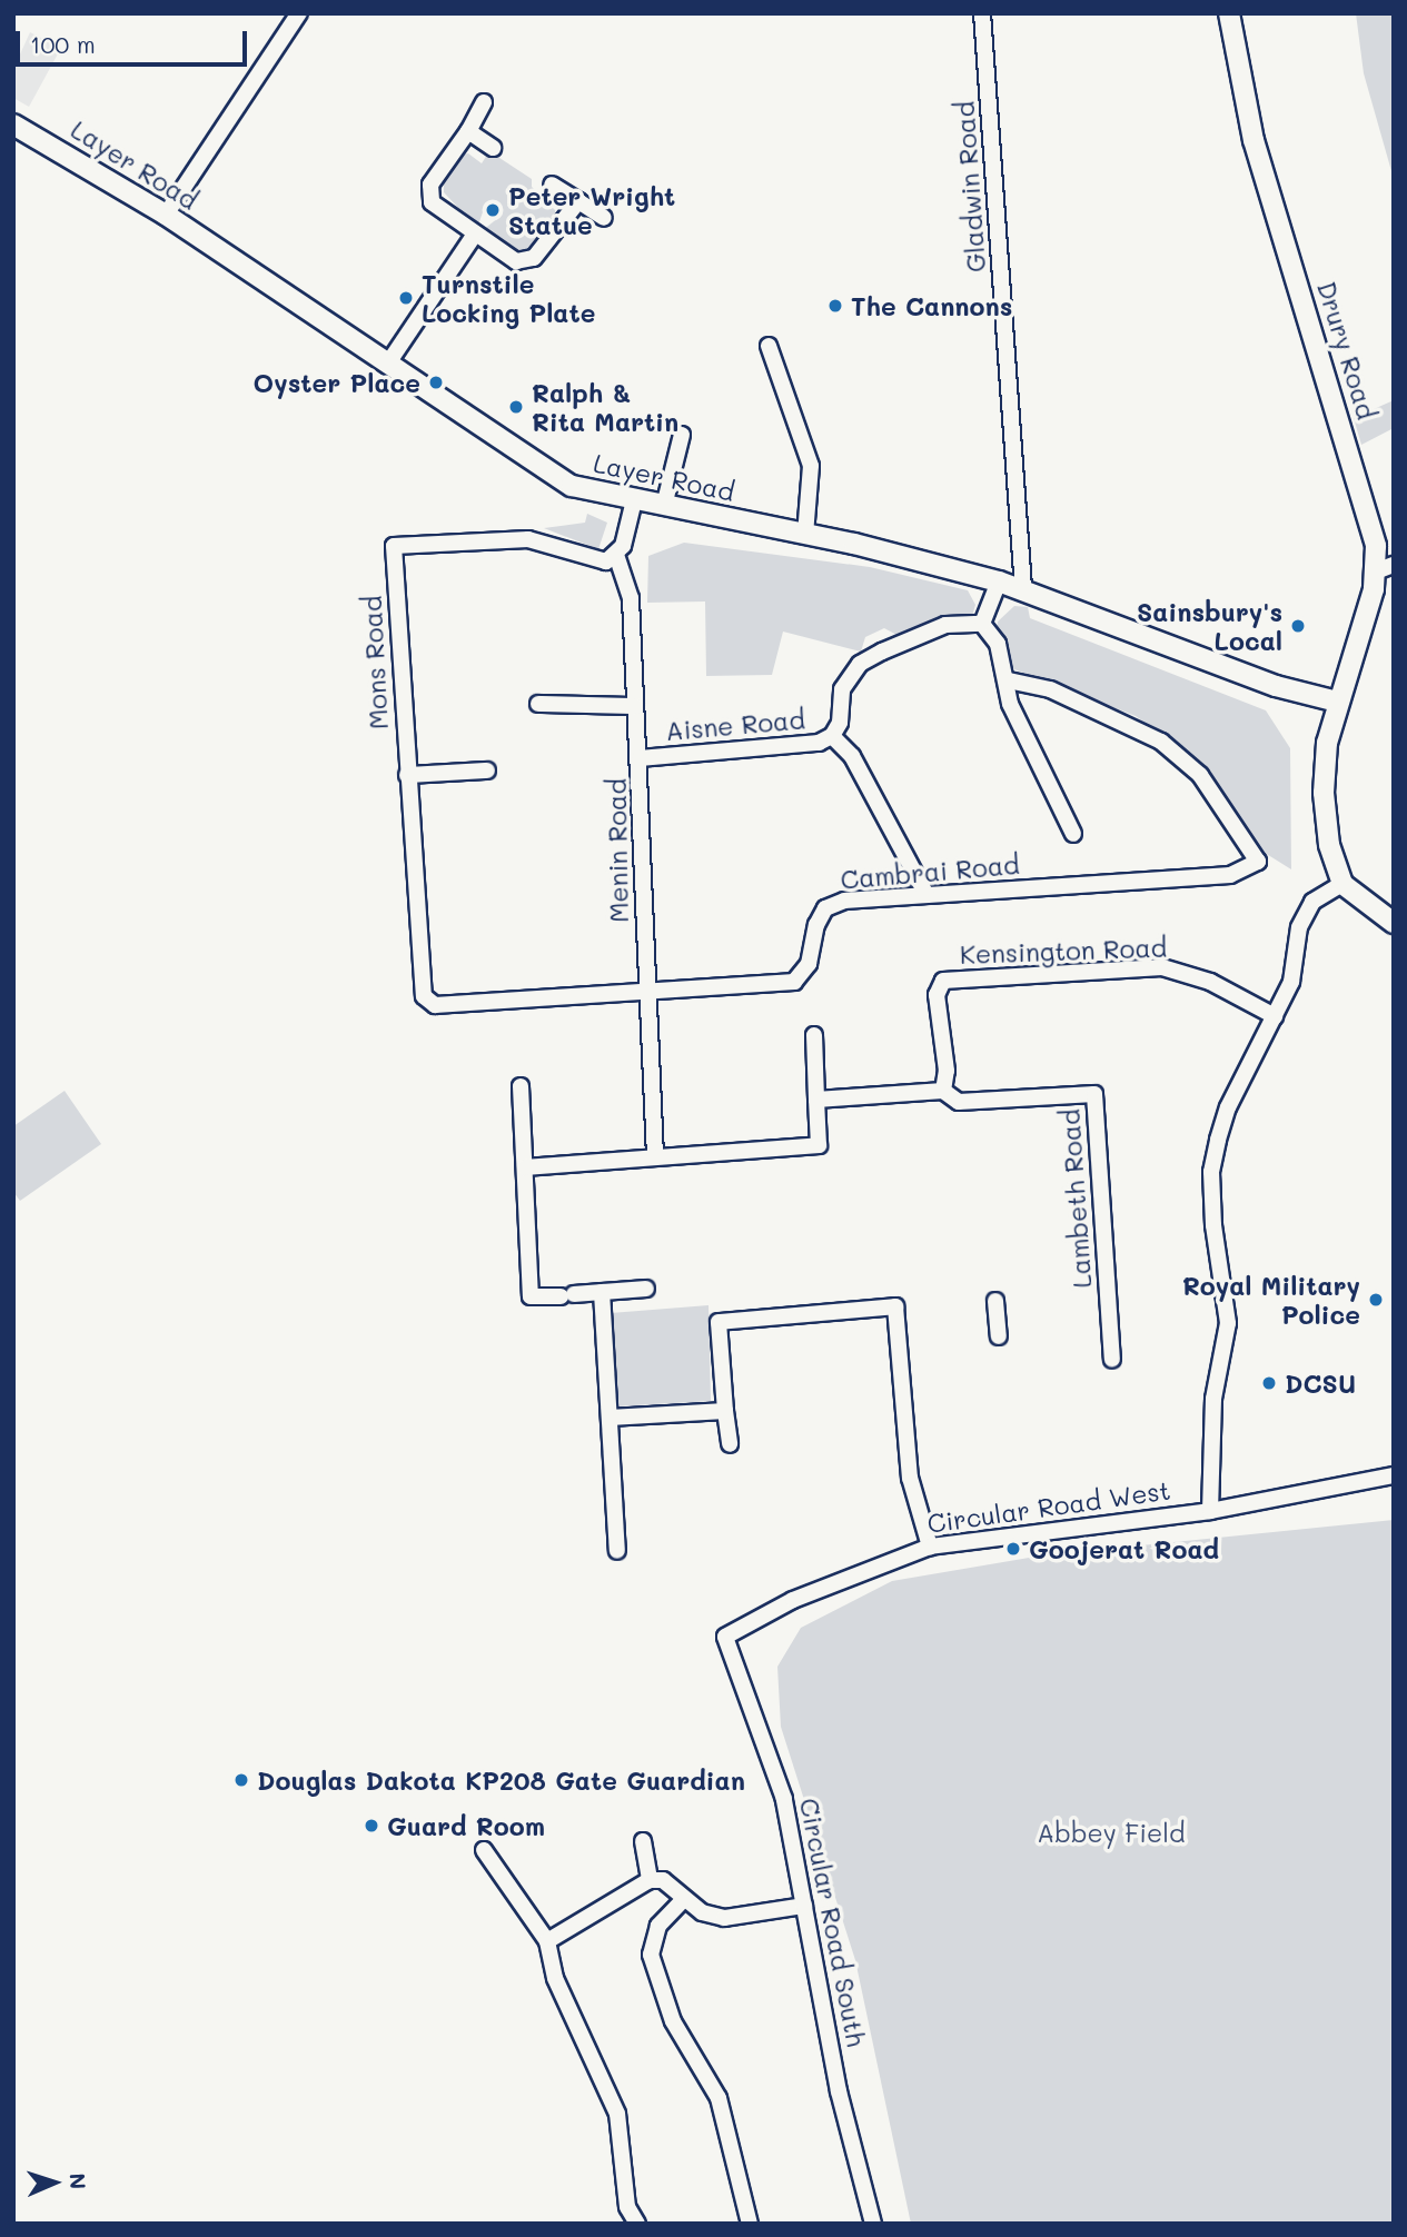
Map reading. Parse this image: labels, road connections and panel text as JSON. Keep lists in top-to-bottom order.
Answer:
{
  "streets": {
    "main road": ["Layer Road", "Drury Road"],
    "street": [
      "Gladwin Road",
      "Mons Road",
      "Aisne Road",
      "Menin Road",
      "Cambrai Road",
      "Kensington Road",
      "Lambeth Road",
      "Circular Road West",
      "Circular Road South"
    ]
  },
  "crossings": [
    ["Layer Road", "Gladwin Road"],
    ["Layer Road", "Drury Road"],
    ["Mons Road", "Menin Road"],
    ["Mons Road", "Cambrai Road"],
    ["Aisne Road", "Menin Road"],
    ["Aisne Road", "Cambrai Road"],
    ["Menin Road", "Cambrai Road"],
    ["Kensington Road", "Lambeth Road"],
    ["Circular Road West", "Circular Road South"]
  ],
  "parks": ["Abbey Field"],
  "places": [
    "Peter Wright Statue",
    "Turnstile Locking Plate",
    "The Cannons",
    "Oyster Place",
    "Ralph & Rita Martin",
    "Sainsbury's Local",
    "Royal Military Police",
    "DCSU",
    "Goojerat Road",
    "Douglas Dakota KP208 Gate Guardian",
    "Guard Room"
  ],
  "scale_bar": "100 m",
  "north": "right"
}
